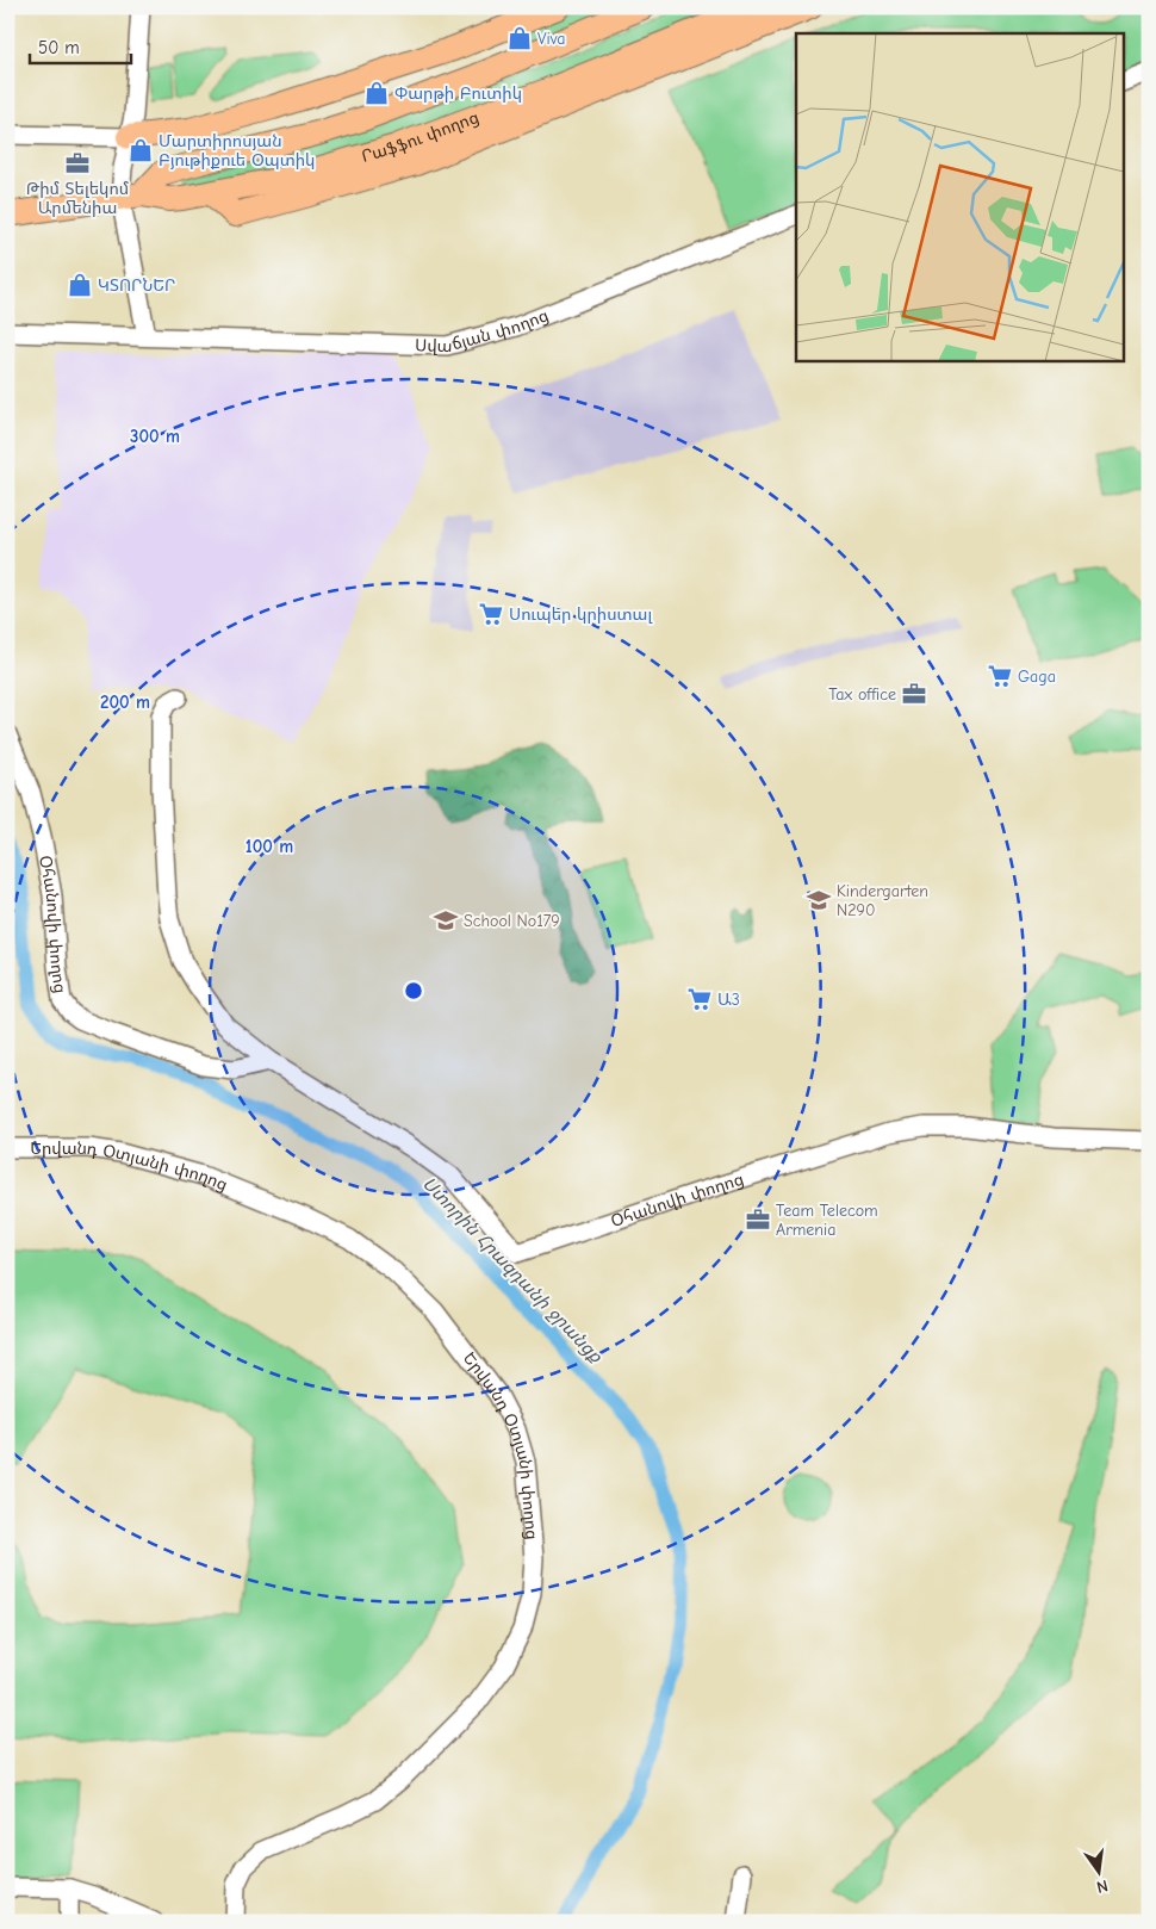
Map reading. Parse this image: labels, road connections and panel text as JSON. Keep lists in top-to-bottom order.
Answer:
{
  "streets": {
    "main road": ["Րաֆֆու փողոց"],
    "street": ["Սվաճյան փողոց", "Օհանովի փողոց", "Երվանդ Օտյանի փողոց"]
  },
  "water": ["Ստորին Հրազդանի ջրանցք"],
  "places": {
    "shop": [
      "Viva",
      "Փարթի Բուտիկ",
      "Մարտիրոսյան Բյութիքուե Օպտիկ",
      "ԿՏՈՐՆԵՐ"
    ],
    "office": ["Թիմ Տելեկոմ Արմենիա", "Tax office", "Team Telecom Armenia"],
    "supermarket": ["Սուպեր կրիստալ", "Gaga", "Ա3"],
    "school or university": ["Kindergarten N290", "School No179"]
  },
  "scale_bar": "50 m",
  "north": "bottom",
  "rings": ["300 m", "200 m", "100 m"]
}
